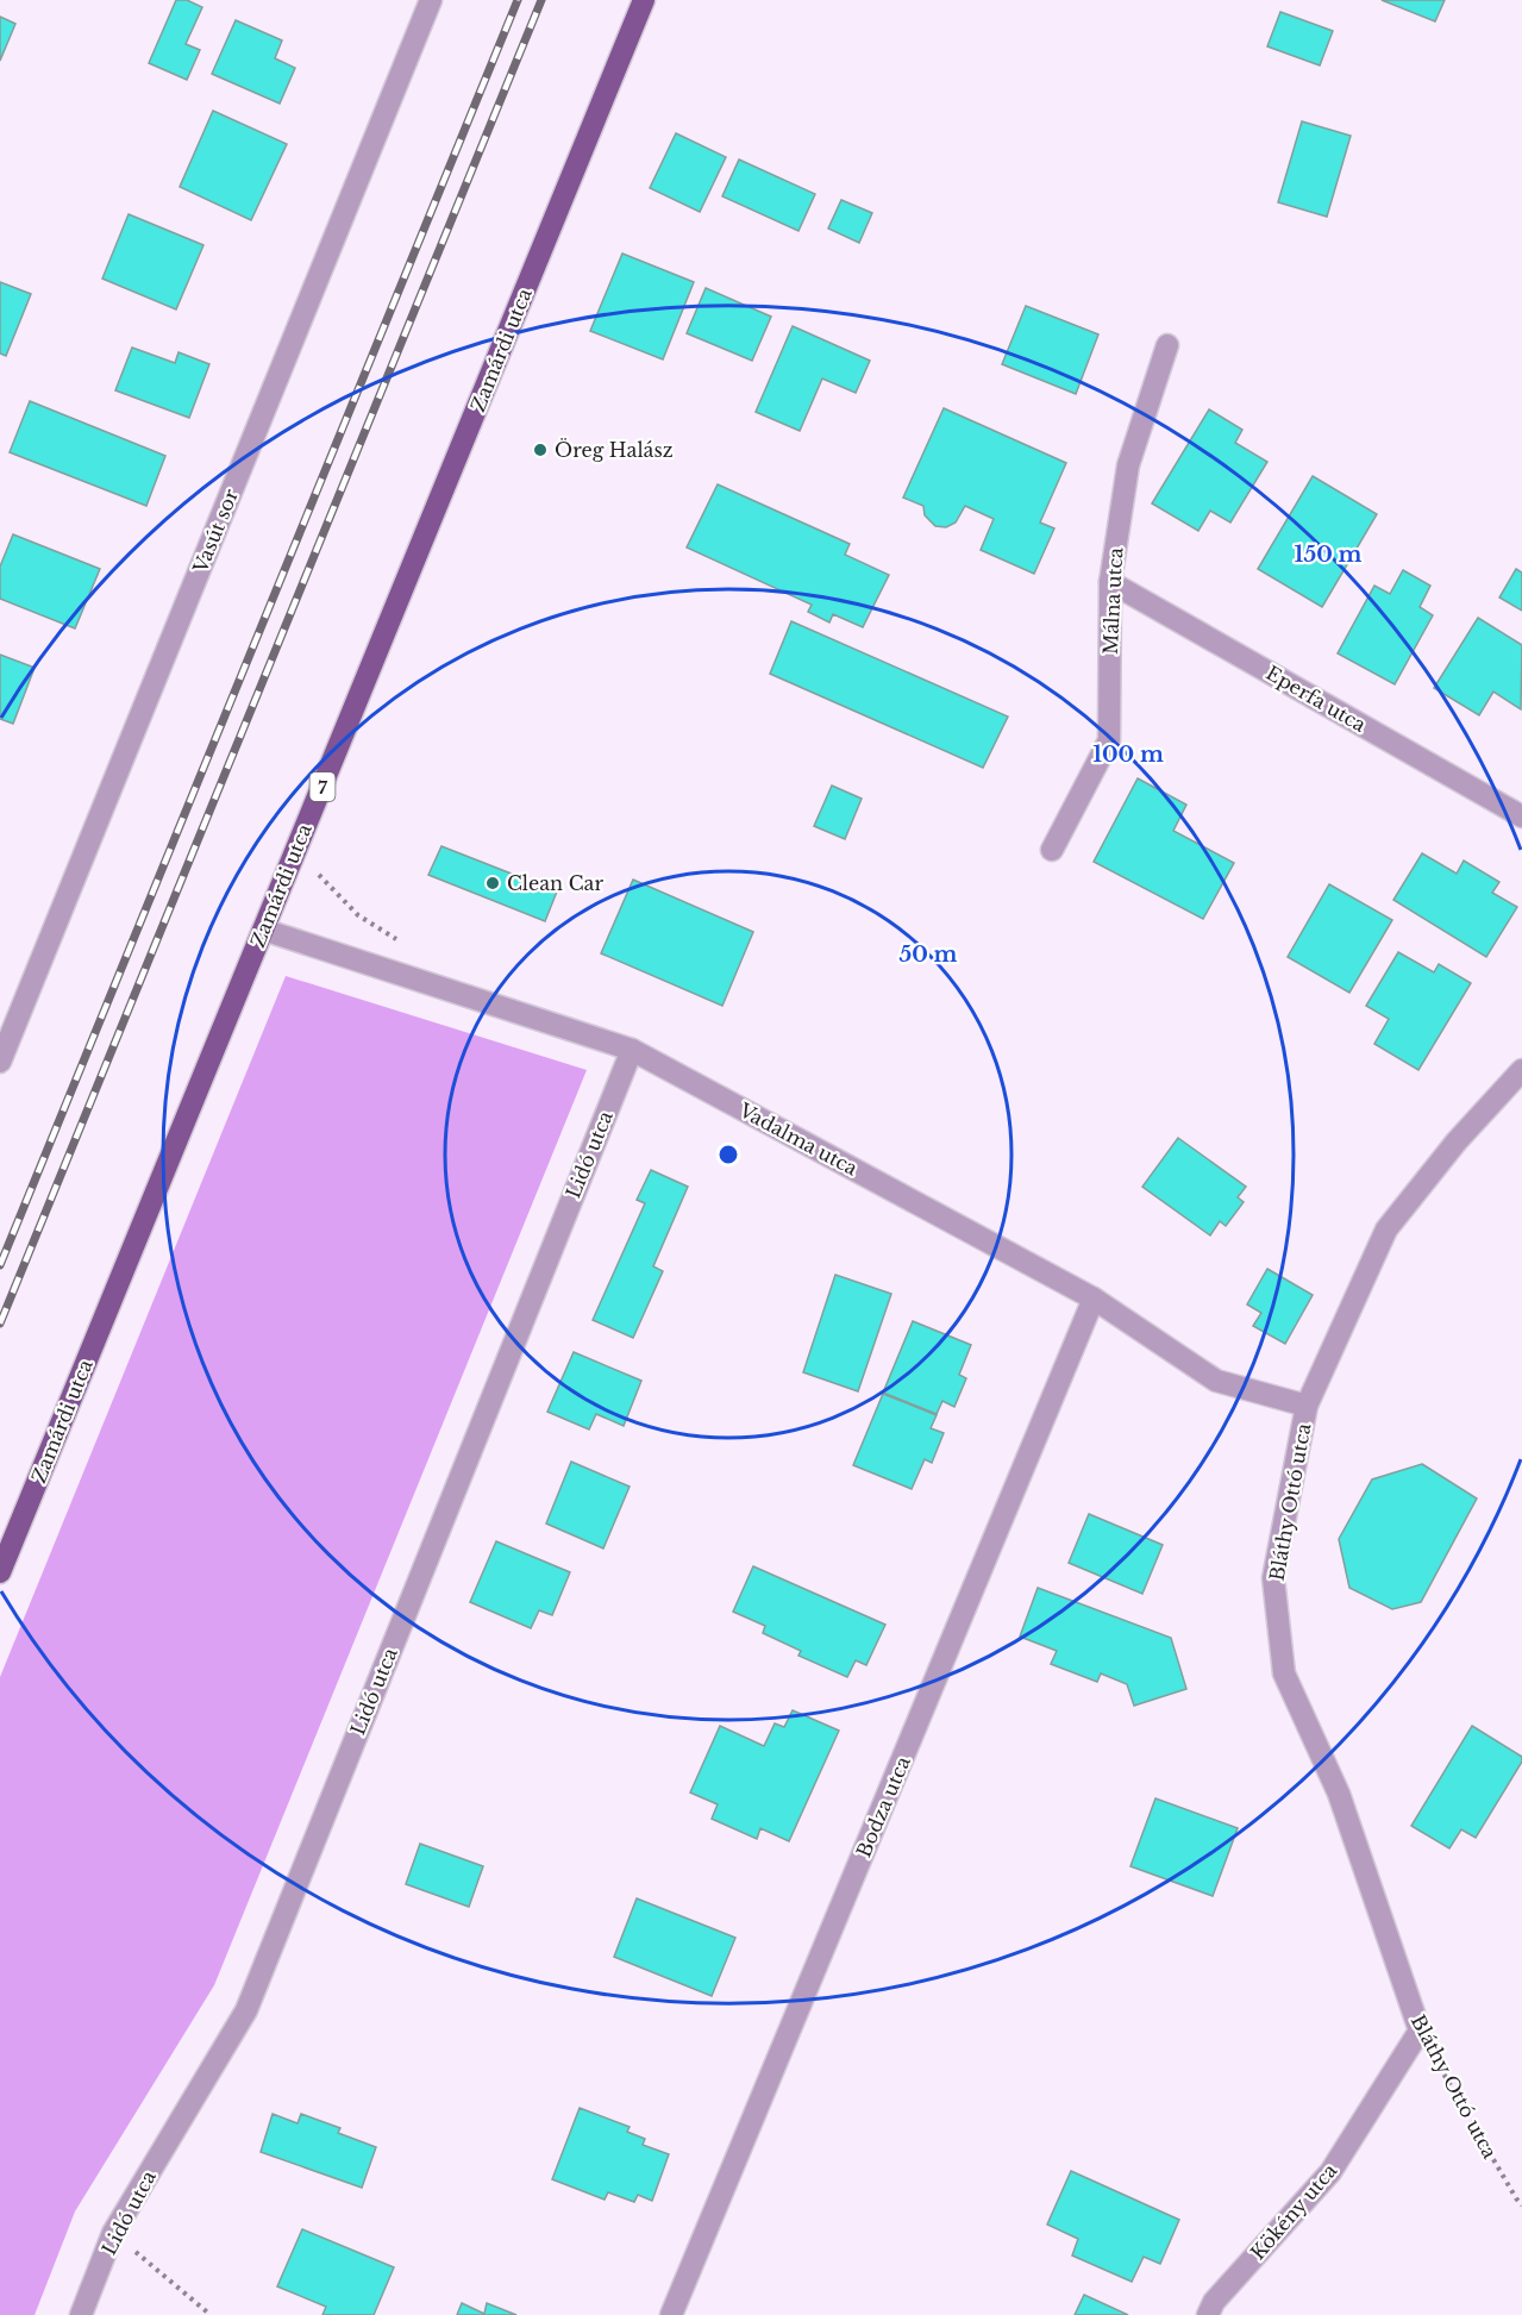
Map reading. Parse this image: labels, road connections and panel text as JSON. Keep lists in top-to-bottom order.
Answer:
{
  "streets": {
    "main road": ["Zamárdi utca", "7"],
    "street": [
      "Vasút sor",
      "Málna utca",
      "Eperfa utca",
      "Vadalma utca",
      "Lidó utca",
      "Bláthy Ottó utca",
      "Bodza utca",
      "Kökény utca"
    ]
  },
  "crossings": [
    ["Zamárdi utca", "Vadalma utca"],
    ["Málna utca", "Eperfa utca"],
    ["Vadalma utca", "Lidó utca"],
    ["Vadalma utca", "Bláthy Ottó utca"],
    ["Vadalma utca", "Bodza utca"],
    ["Bláthy Ottó utca", "Kökény utca"]
  ],
  "places": ["Öreg Halász", "Clean Car"],
  "rings": ["150 m", "100 m", "50 m"]
}
